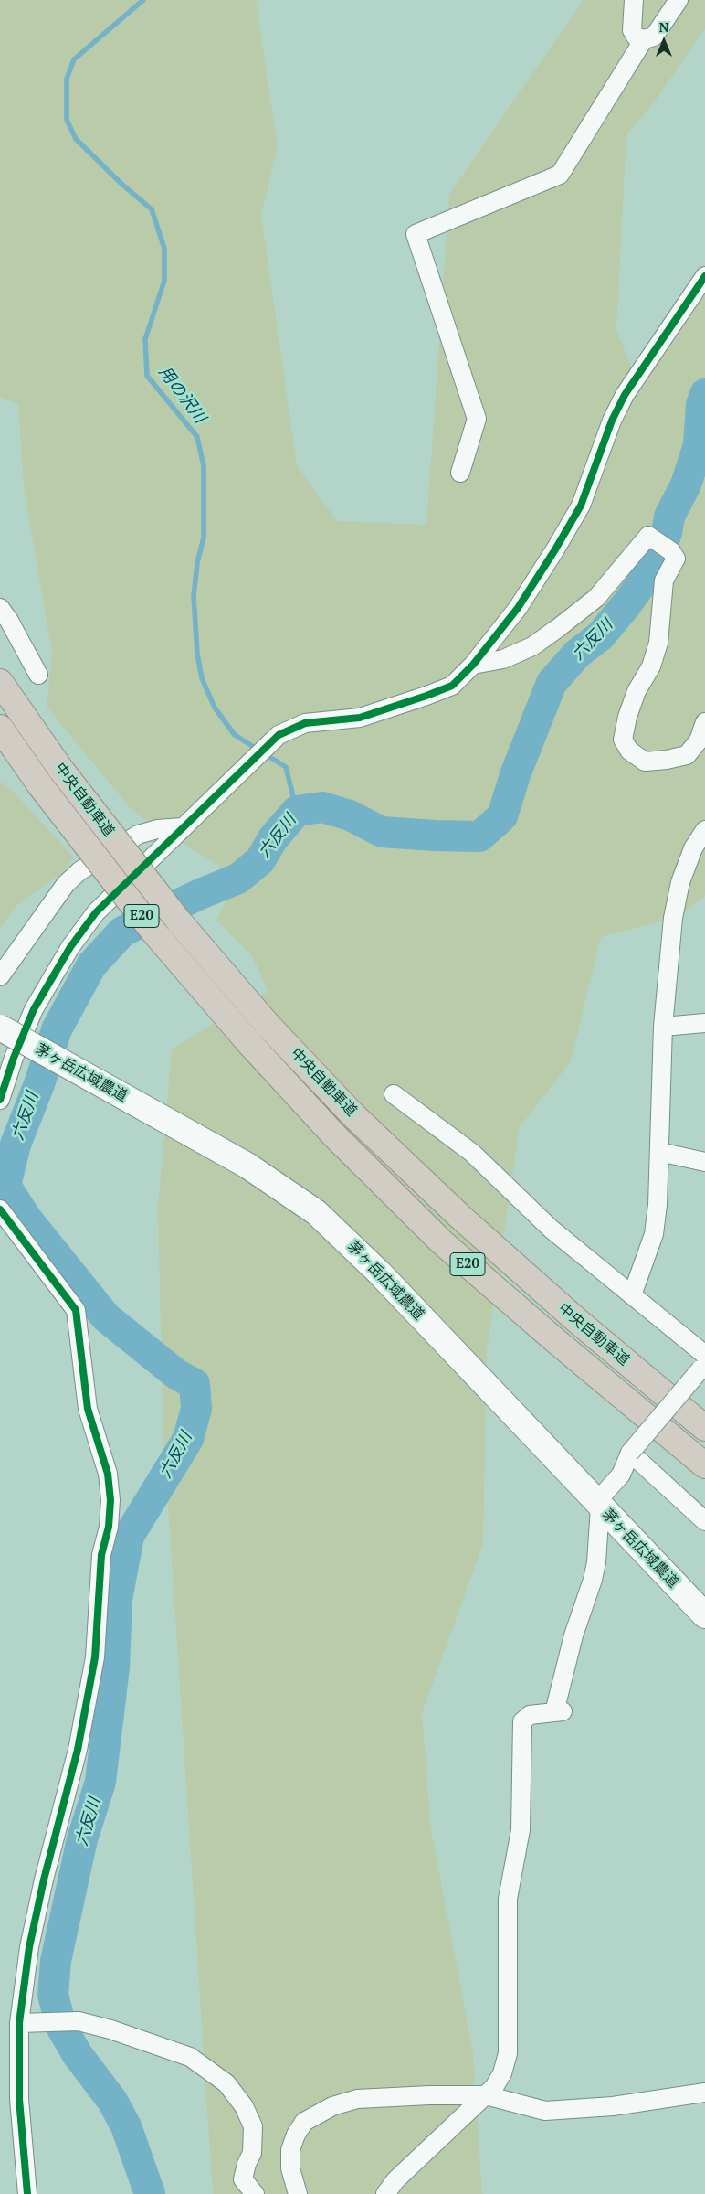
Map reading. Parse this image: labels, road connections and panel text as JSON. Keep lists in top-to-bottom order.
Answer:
{
  "streets": {
    "highway": ["中央自動車道", "E20"],
    "street": ["茅ヶ岳広域農道"]
  },
  "water": ["用の沢川", "六反川"],
  "north": "top"
}
